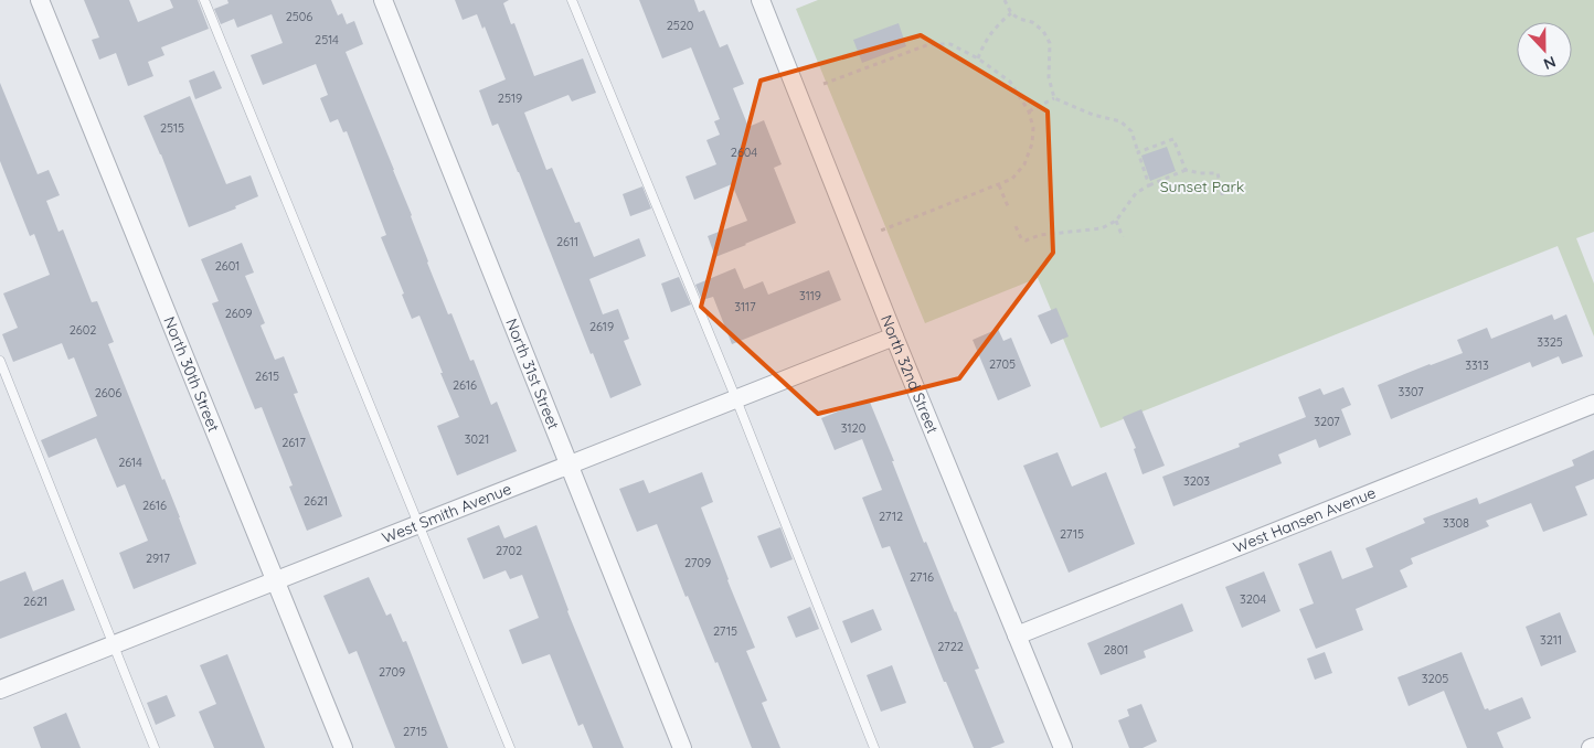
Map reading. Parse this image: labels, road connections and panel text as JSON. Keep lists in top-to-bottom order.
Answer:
{
  "streets": {
    "street": [
      "North 30th Street",
      "North 31st Street",
      "North 32nd Street",
      "West Smith Avenue",
      "West Hansen Avenue"
    ]
  },
  "crossings": [
    ["North 30th Street", "West Smith Avenue"],
    ["North 31st Street", "West Smith Avenue"],
    ["North 32nd Street", "West Smith Avenue"],
    ["North 32nd Street", "West Hansen Avenue"]
  ],
  "parks": ["Sunset Park"],
  "house_numbers": [
    "2506",
    "2520",
    "2514",
    "2519",
    "2515",
    "2604",
    "2611",
    "2601",
    "3119",
    "3117",
    "2609",
    "2619",
    "2602",
    "3325",
    "2705",
    "3313",
    "2615",
    "2616",
    "3307",
    "2606",
    "3207",
    "3120",
    "3021",
    "2617",
    "2614",
    "3203",
    "2621",
    "2616",
    "2712",
    "3308",
    "2715",
    "2702",
    "2917",
    "2709",
    "2716",
    "3204",
    "2621",
    "2715",
    "3211",
    "2722",
    "2801",
    "2709",
    "3205",
    "2715"
  ],
  "north": "bottom"
}
